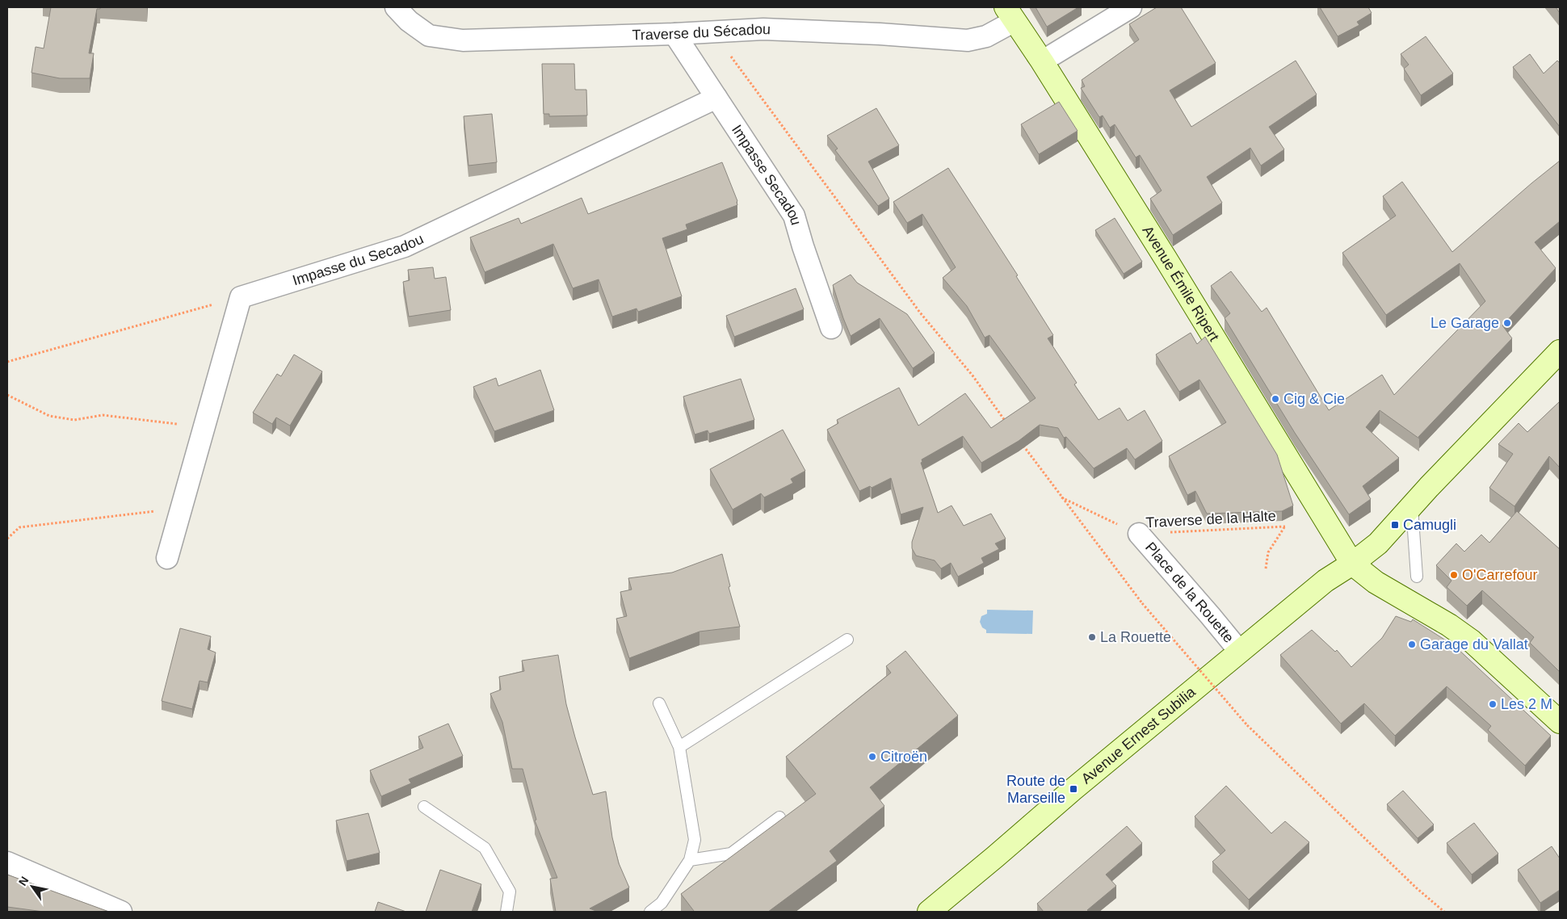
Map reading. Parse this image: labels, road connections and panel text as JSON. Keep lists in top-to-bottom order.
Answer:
{
  "streets": {
    "main road": ["Avenue Émile Ripert", "Avenue Ernest Subilia"],
    "street": [
      "Traverse du Sécadou",
      "Impasse Secadou",
      "Impasse du Secadou",
      "Place de la Rouette"
    ],
    "path": ["Traverse de la Halte"]
  },
  "crossings": [
    ["Traverse du Sécadou", "Impasse Secadou"],
    ["Traverse du Sécadou", "Avenue Émile Ripert"],
    ["Impasse Secadou", "Impasse du Secadou"],
    ["Avenue Émile Ripert", "Avenue Ernest Subilia"],
    ["Traverse de la Halte", "Place de la Rouette"],
    ["Place de la Rouette", "Avenue Ernest Subilia"]
  ],
  "places": {
    "other": [
      "Le Garage",
      "Cig & Cie",
      "O'Carrefour",
      "La Rouette",
      "Garage du Vallat",
      "Les 2 M",
      "Citroën"
    ],
    "transit": ["Camugli", "Route de Marseille"]
  },
  "north": "top left"
}
